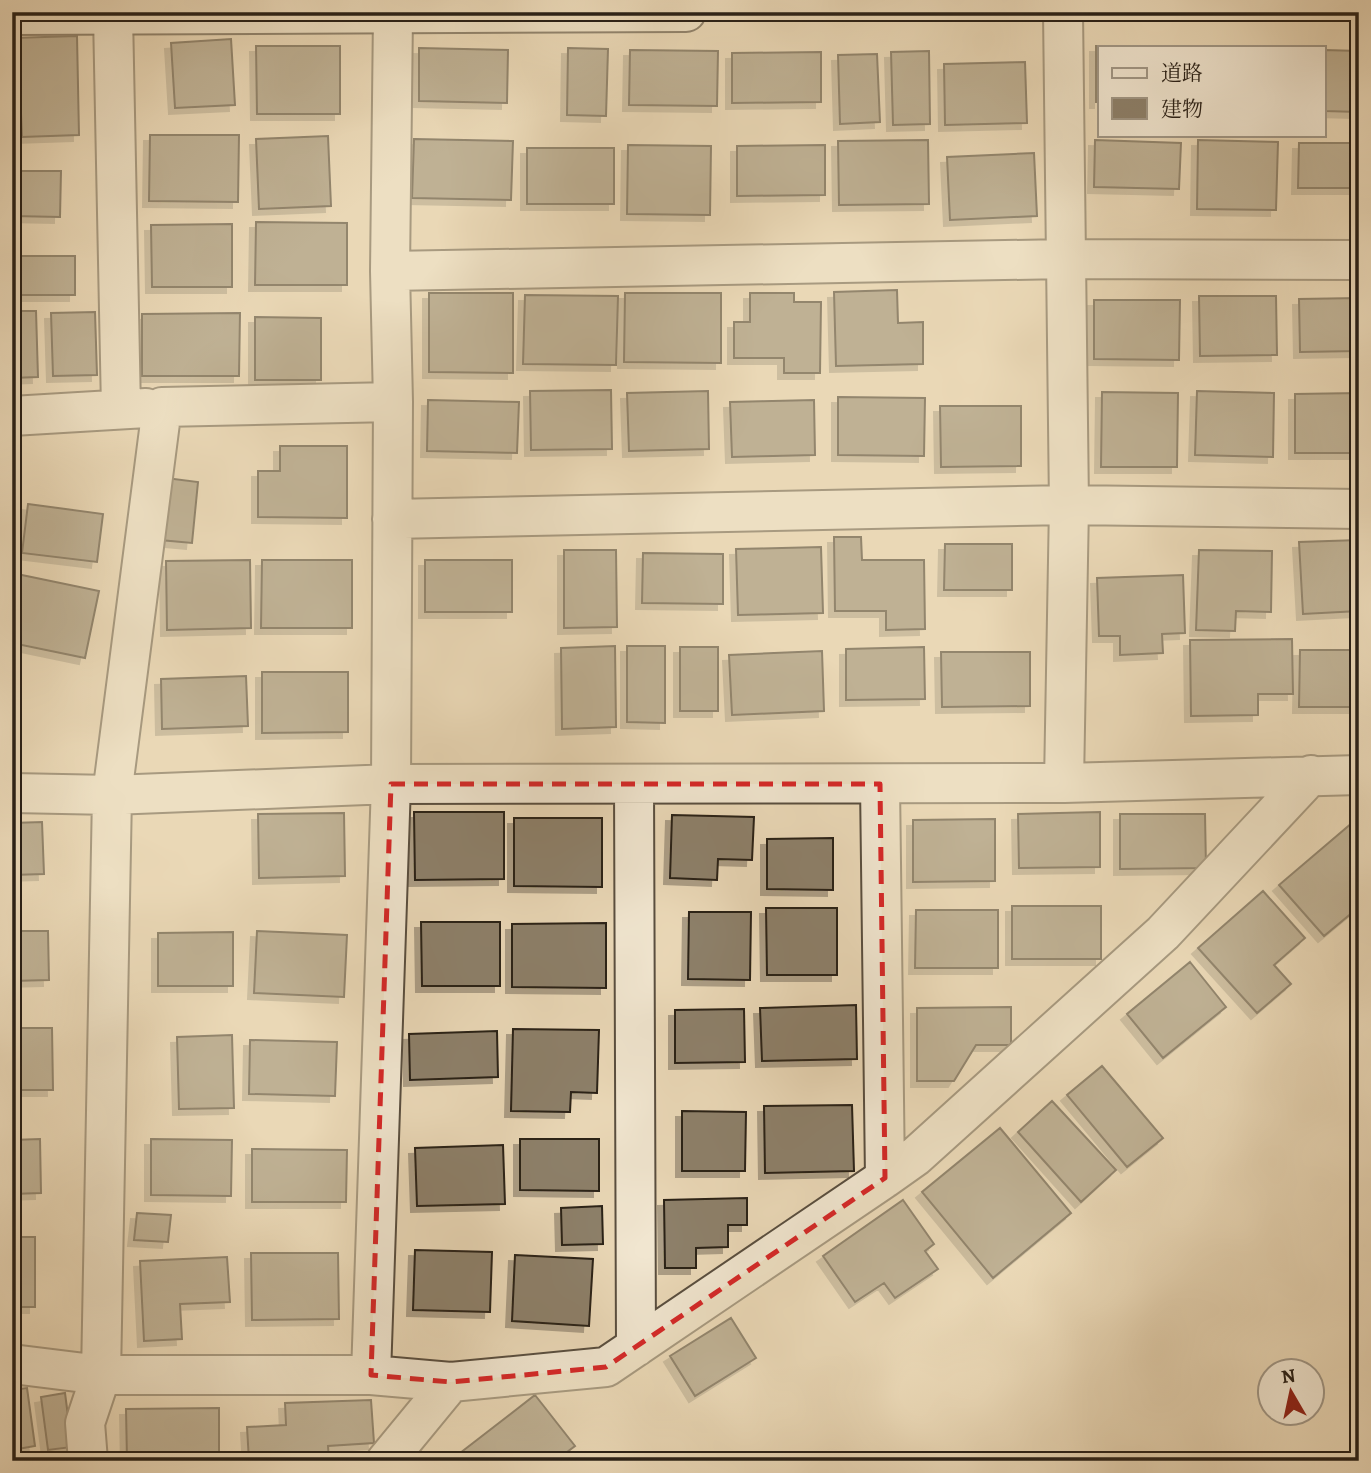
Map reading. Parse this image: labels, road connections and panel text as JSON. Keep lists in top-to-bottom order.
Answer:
{
  "legend": ["道路", "建物"],
  "north": "top"
}
